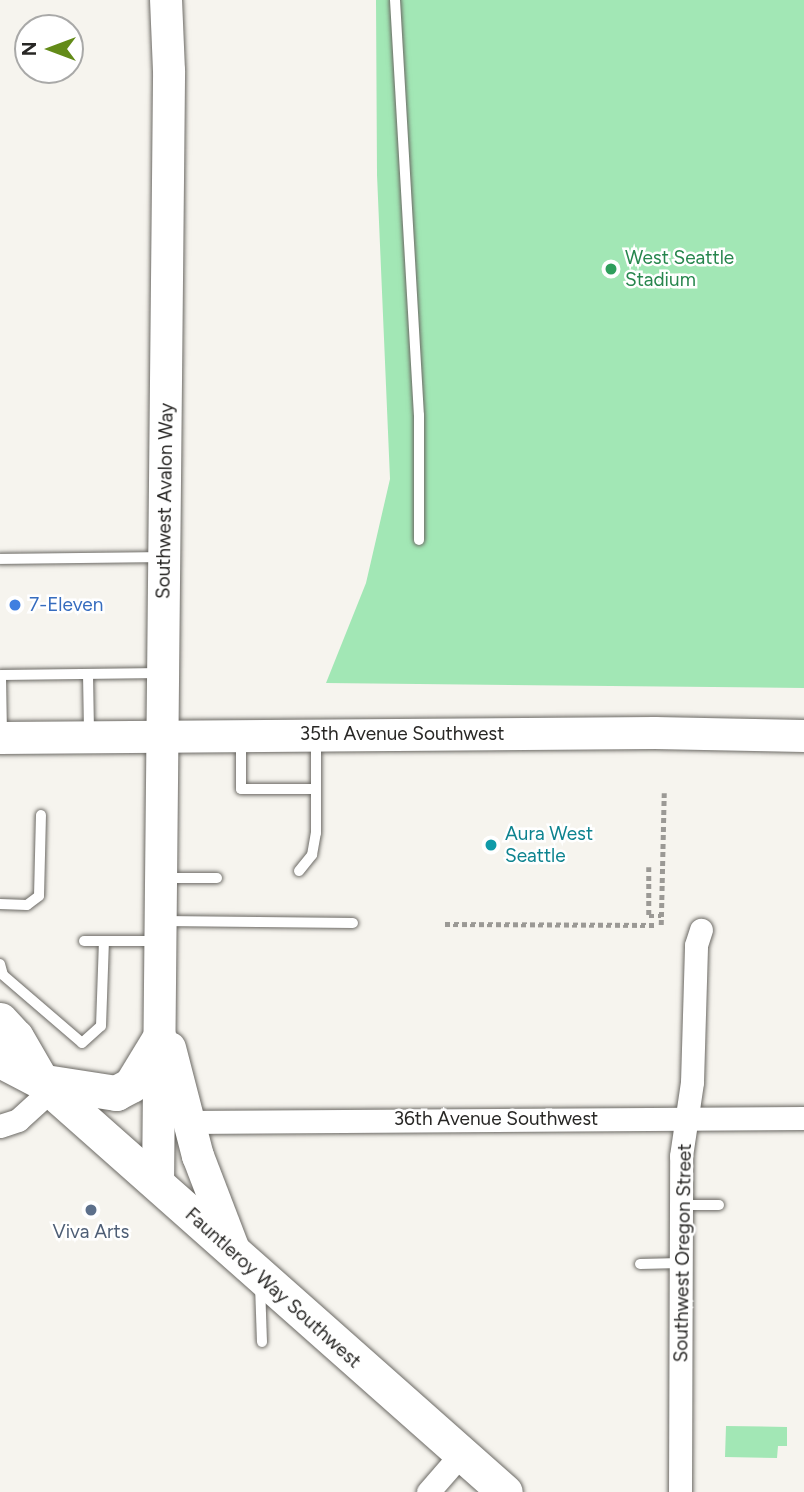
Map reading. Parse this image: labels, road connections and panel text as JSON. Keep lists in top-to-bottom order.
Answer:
{
  "streets": {
    "main road": ["Southwest Avalon Way", "35th Avenue Southwest", "Fauntleroy Way Southwest"],
    "street": ["36th Avenue Southwest", "Southwest Oregon Street"]
  },
  "crossings": [
    ["Southwest Avalon Way", "35th Avenue Southwest"],
    ["Southwest Avalon Way", "36th Avenue Southwest"],
    ["Southwest Avalon Way", "Fauntleroy Way Southwest"],
    ["36th Avenue Southwest", "Southwest Oregon Street"]
  ],
  "places": [
    "West Seattle Stadium",
    "7-Eleven",
    "Aura West Seattle",
    "Viva Arts"
  ],
  "north": "left"
}
